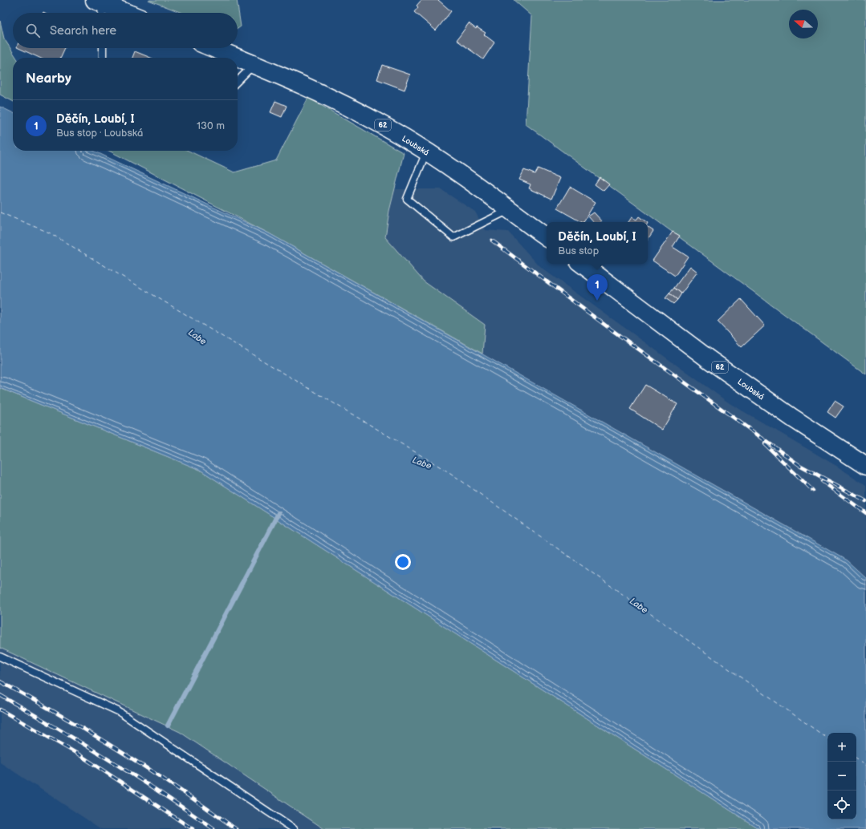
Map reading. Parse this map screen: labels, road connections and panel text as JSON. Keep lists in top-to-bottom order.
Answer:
{
  "streets": {
    "main road": ["62", "Loubská"]
  },
  "water": ["Labe"],
  "north": "left",
  "page": {
    "search": "Search here",
    "heading": "Nearby",
    "list": [
      {
        "mark": "1",
        "name": "Děčín, Loubí, I",
        "note": "Bus stop · Loubská",
        "value": "130 m"
      }
    ],
    "popup": ["Děčín, Loubí, I", "Bus stop"],
    "pins": "1",
    "map_buttons": ["+", "−"]
  }
}
